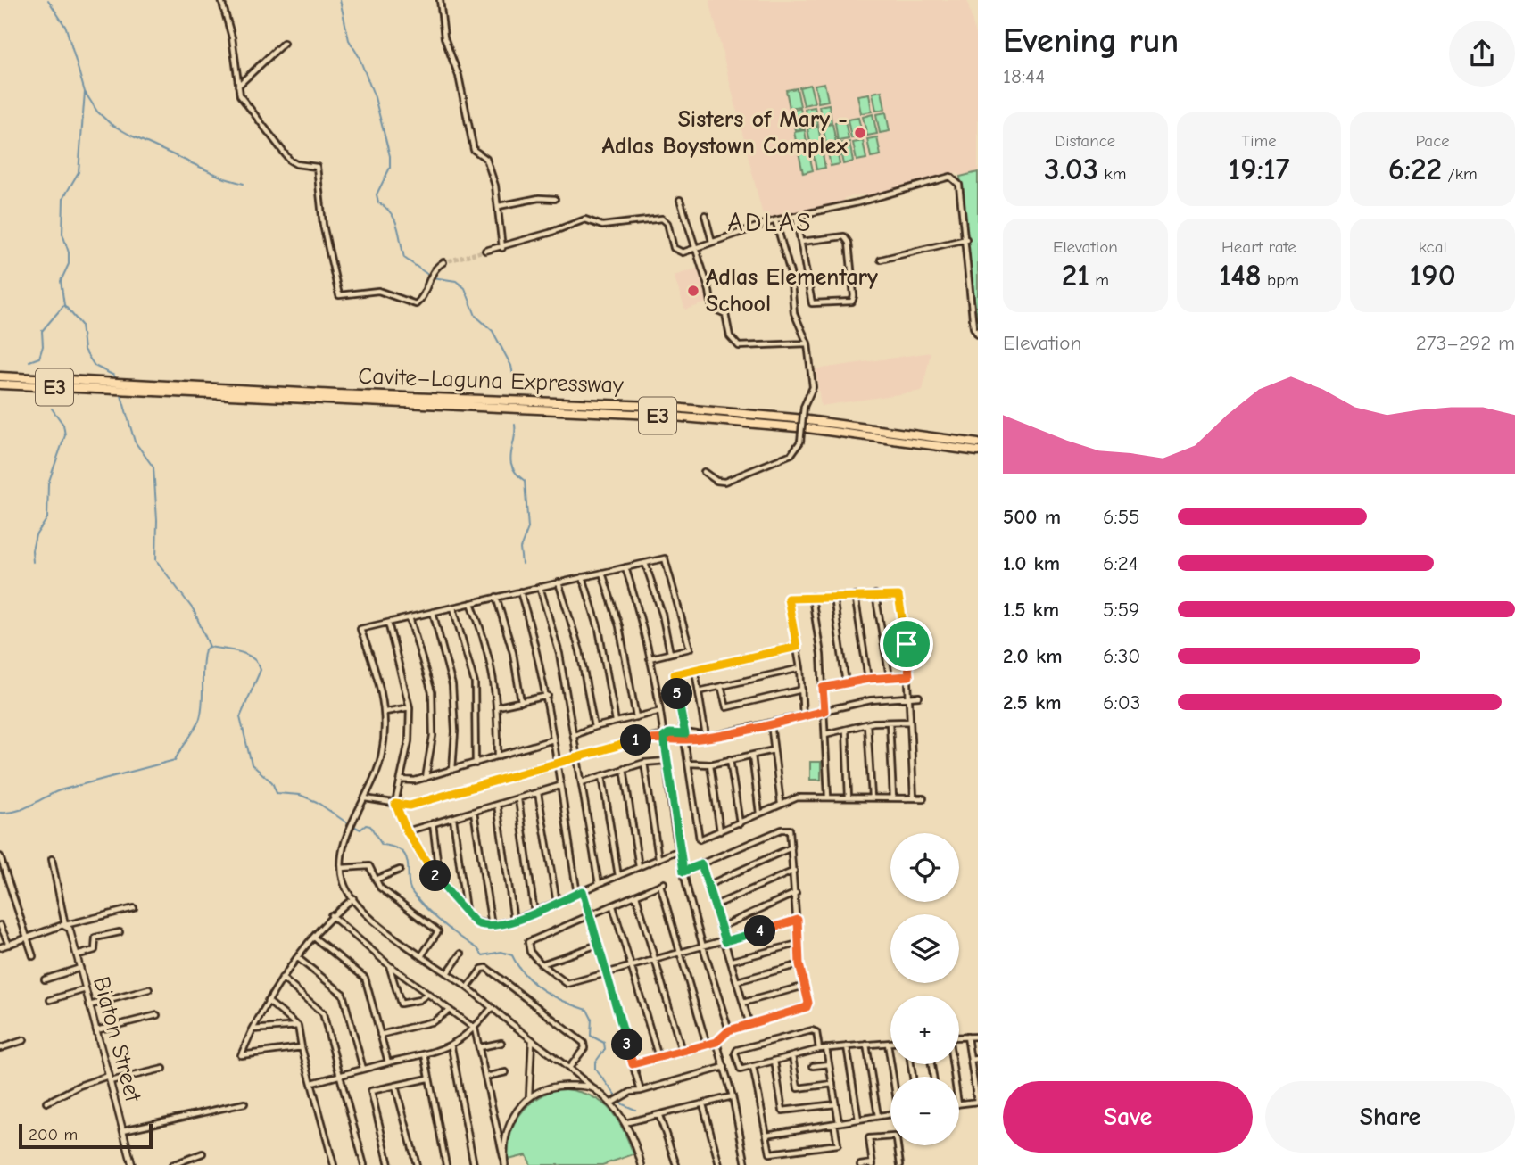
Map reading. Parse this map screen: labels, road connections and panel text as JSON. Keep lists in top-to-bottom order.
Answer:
{
  "streets": {
    "highway": ["Cavite–Laguna Expressway", "E3"],
    "street": ["Biaton Street"]
  },
  "districts": ["ADLAS"],
  "places": ["Sisters of Mary - Adlas Boystown Complex", "Adlas Elementary School"],
  "scale_bar": "200 m",
  "page": {
    "heading": ["Evening run", "18:44"],
    "stats": [
      ["Distance", "3.03 km"],
      ["Time", "19:17"],
      ["Pace", "6:22 /km"],
      ["Elevation", "21 m"],
      ["Heart rate", "148 bpm"],
      ["kcal", "190"]
    ],
    "chart": ["Elevation", "273–292 m"],
    "list": [
      {
        "name": "500 m",
        "note": "6:55"
      },
      {
        "name": "1.0 km",
        "note": "6:24"
      },
      {
        "name": "1.5 km",
        "note": "5:59"
      },
      {
        "name": "2.0 km",
        "note": "6:30"
      },
      {
        "name": "2.5 km",
        "note": "6:03"
      }
    ],
    "pins": [
      "5",
      "1",
      "2",
      "4",
      "3"
    ],
    "map_buttons": ["+", "−"],
    "buttons": ["Save", "Share"],
    "scale": "200 m"
  }
}
